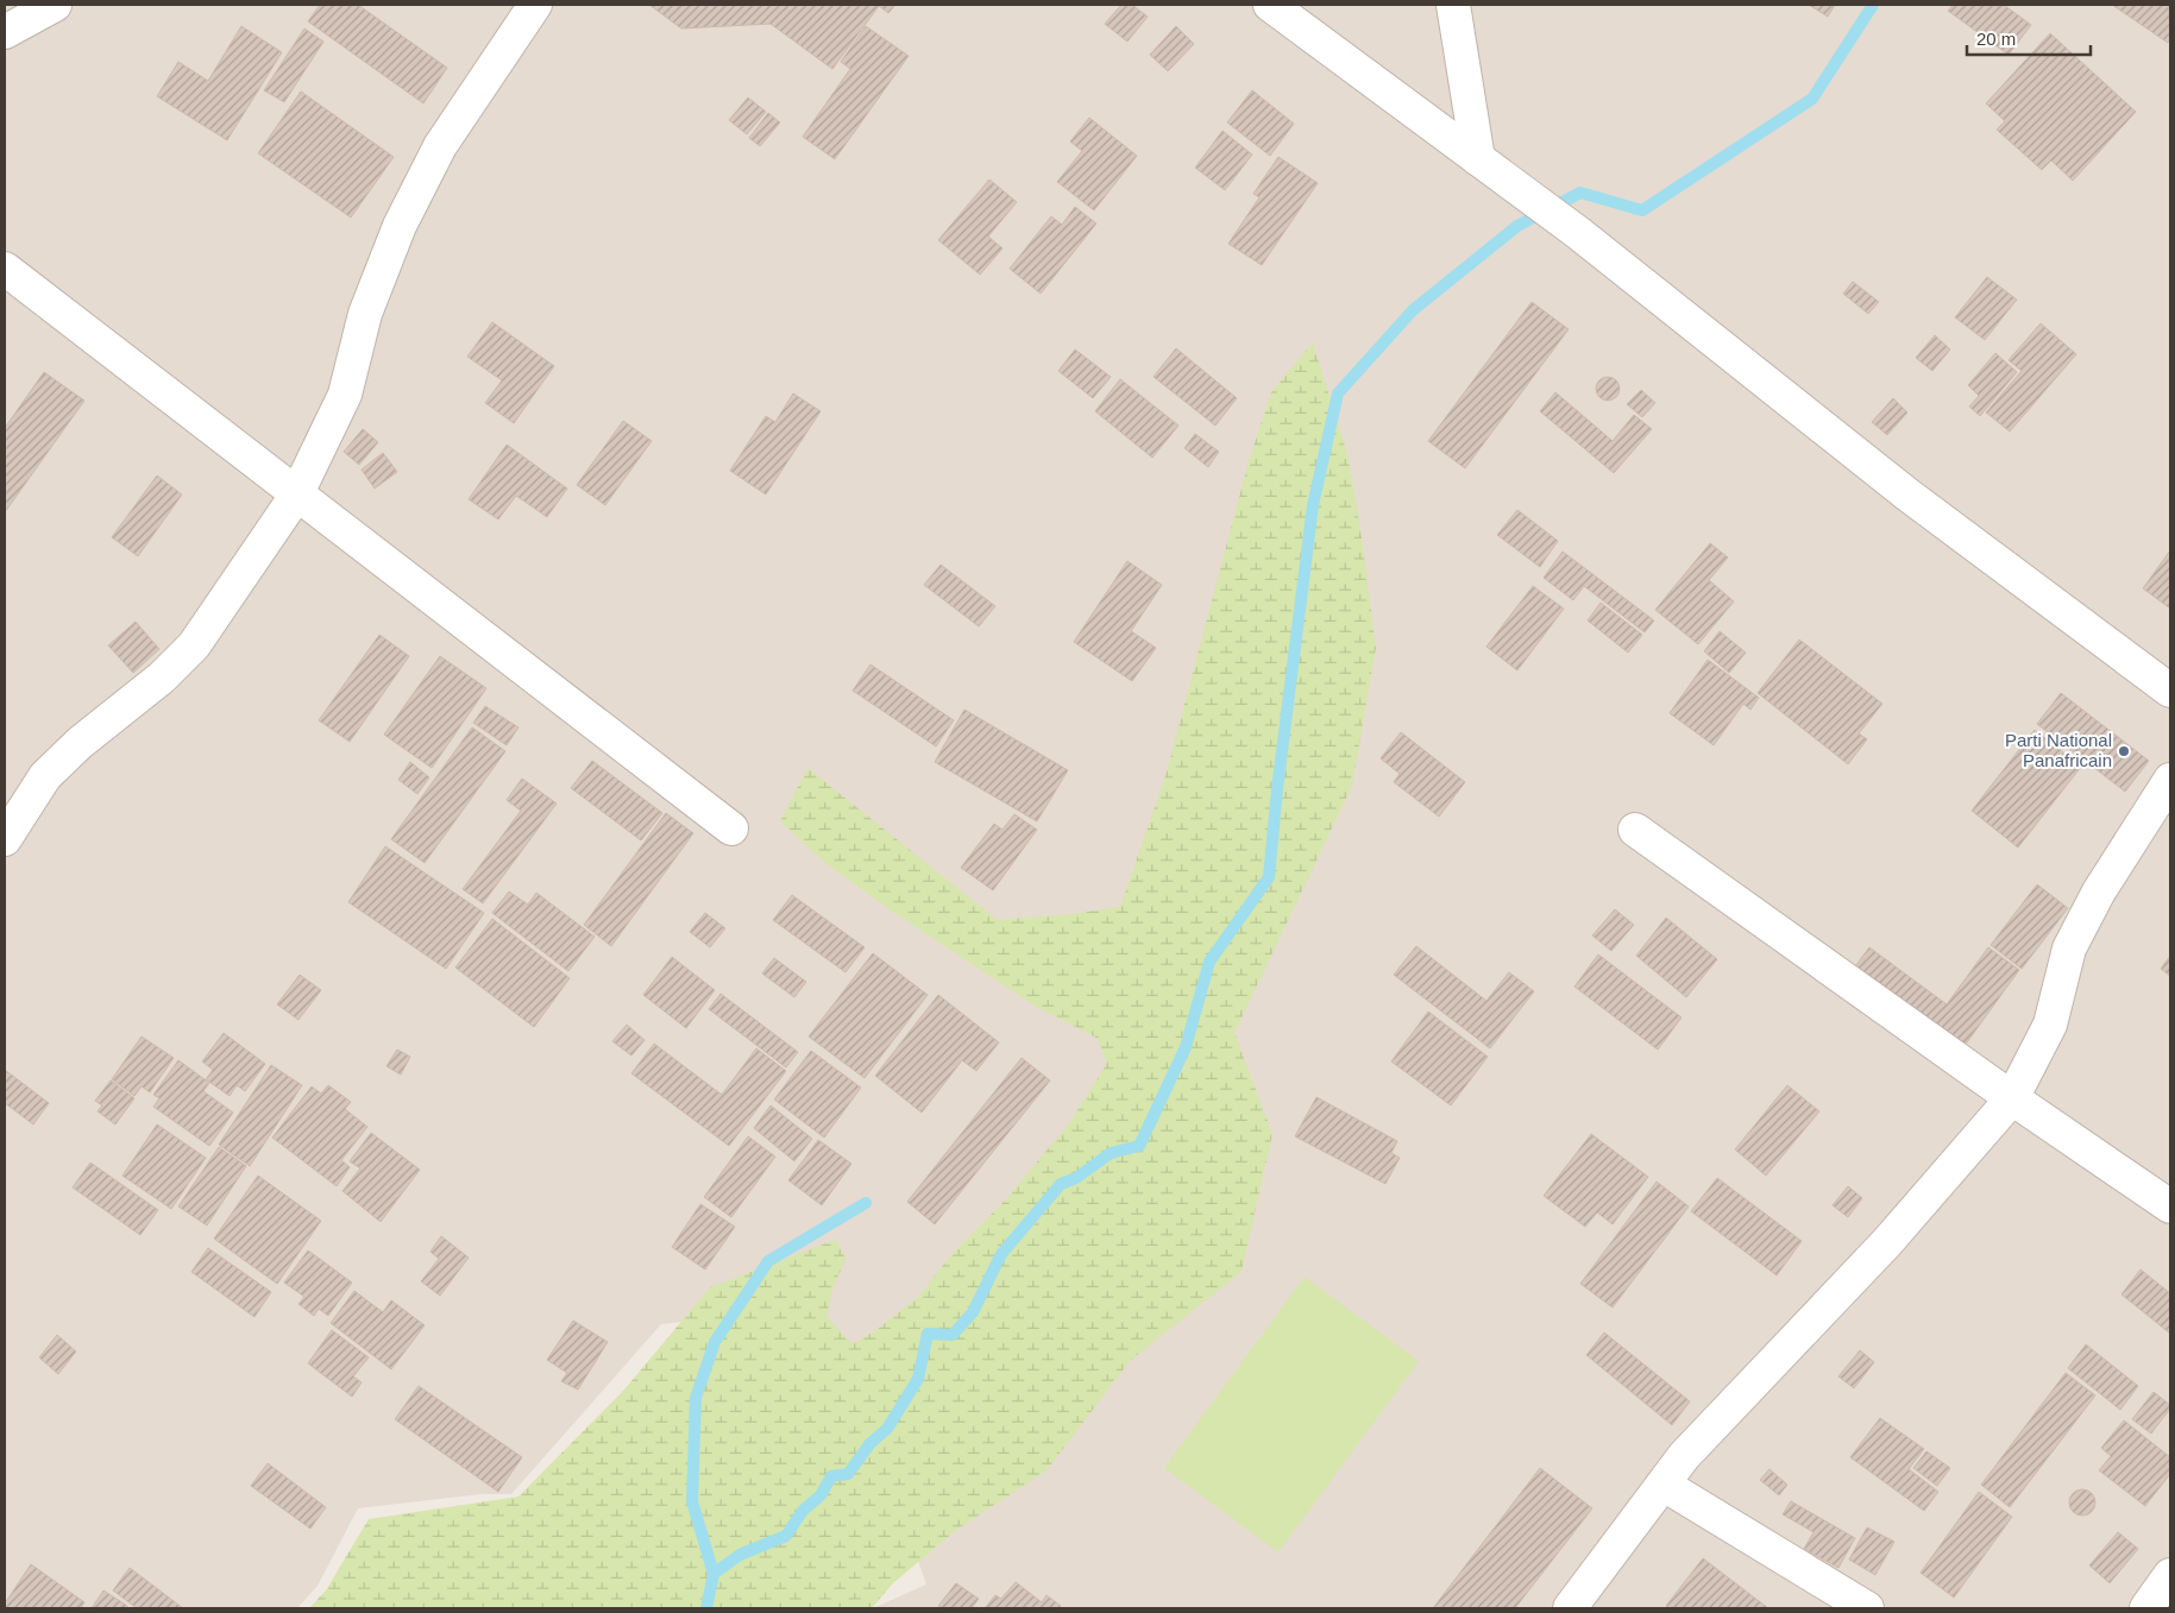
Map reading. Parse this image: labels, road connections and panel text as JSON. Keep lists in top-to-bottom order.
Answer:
{
  "places": ["Parti National Panafricain"],
  "scale_bar": "20 m"
}
